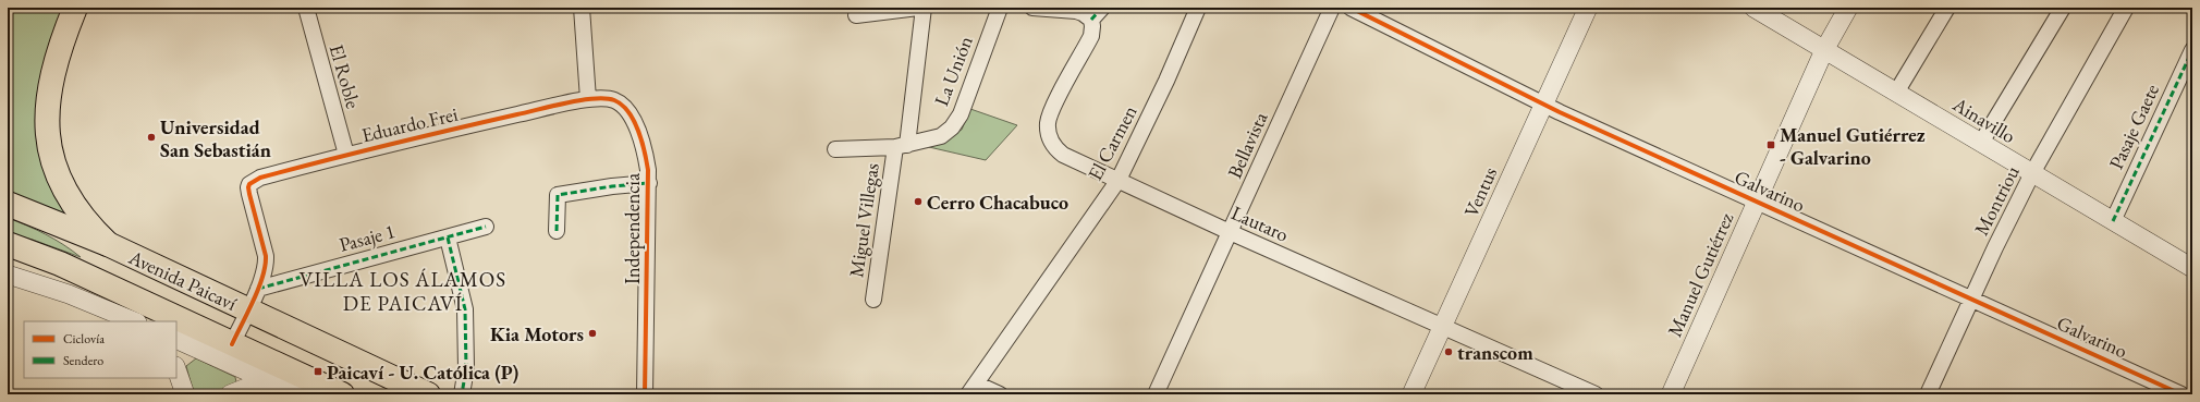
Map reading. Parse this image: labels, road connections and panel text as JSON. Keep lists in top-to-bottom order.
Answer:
{
  "streets": {
    "main road": ["Avenida Paicaví"],
    "street": [
      "La Unión",
      "El Roble",
      "Ainavillo",
      "Eduardo Frei",
      "Pasaje Gaete",
      "El Carmen",
      "Bellavista",
      "Galvarino",
      "Ventus",
      "Montriou",
      "Miguel Villegas",
      "Lautaro",
      "Independencia",
      "Pasaje 1",
      "Manuel Gutiérrez"
    ]
  },
  "crossings": [
    ["La Unión", "Miguel Villegas"],
    ["El Roble", "Eduardo Frei"],
    ["Ainavillo", "Pasaje Gaete"],
    ["Ainavillo", "Montriou"],
    ["Ainavillo", "Manuel Gutiérrez"],
    ["Eduardo Frei", "Independencia"],
    ["Eduardo Frei", "Pasaje 1"],
    ["El Carmen", "Lautaro"],
    ["Bellavista", "Lautaro"],
    ["Galvarino", "Ventus"],
    ["Galvarino", "Montriou"],
    ["Galvarino", "Manuel Gutiérrez"],
    ["Ventus", "Lautaro"]
  ],
  "districts": ["VILLA LOS ÁLAMOS DE PAICAVÍ"],
  "places": {
    "other": [
      "Universidad San Sebastián",
      "Cerro Chacabuco",
      "Kia Motors",
      "transcom"
    ],
    "transit": ["Manuel Gutiérrez - Galvarino", "Paicaví - U. Católica (P)"]
  },
  "legend": ["Ciclovía", "Sendero"]
}
